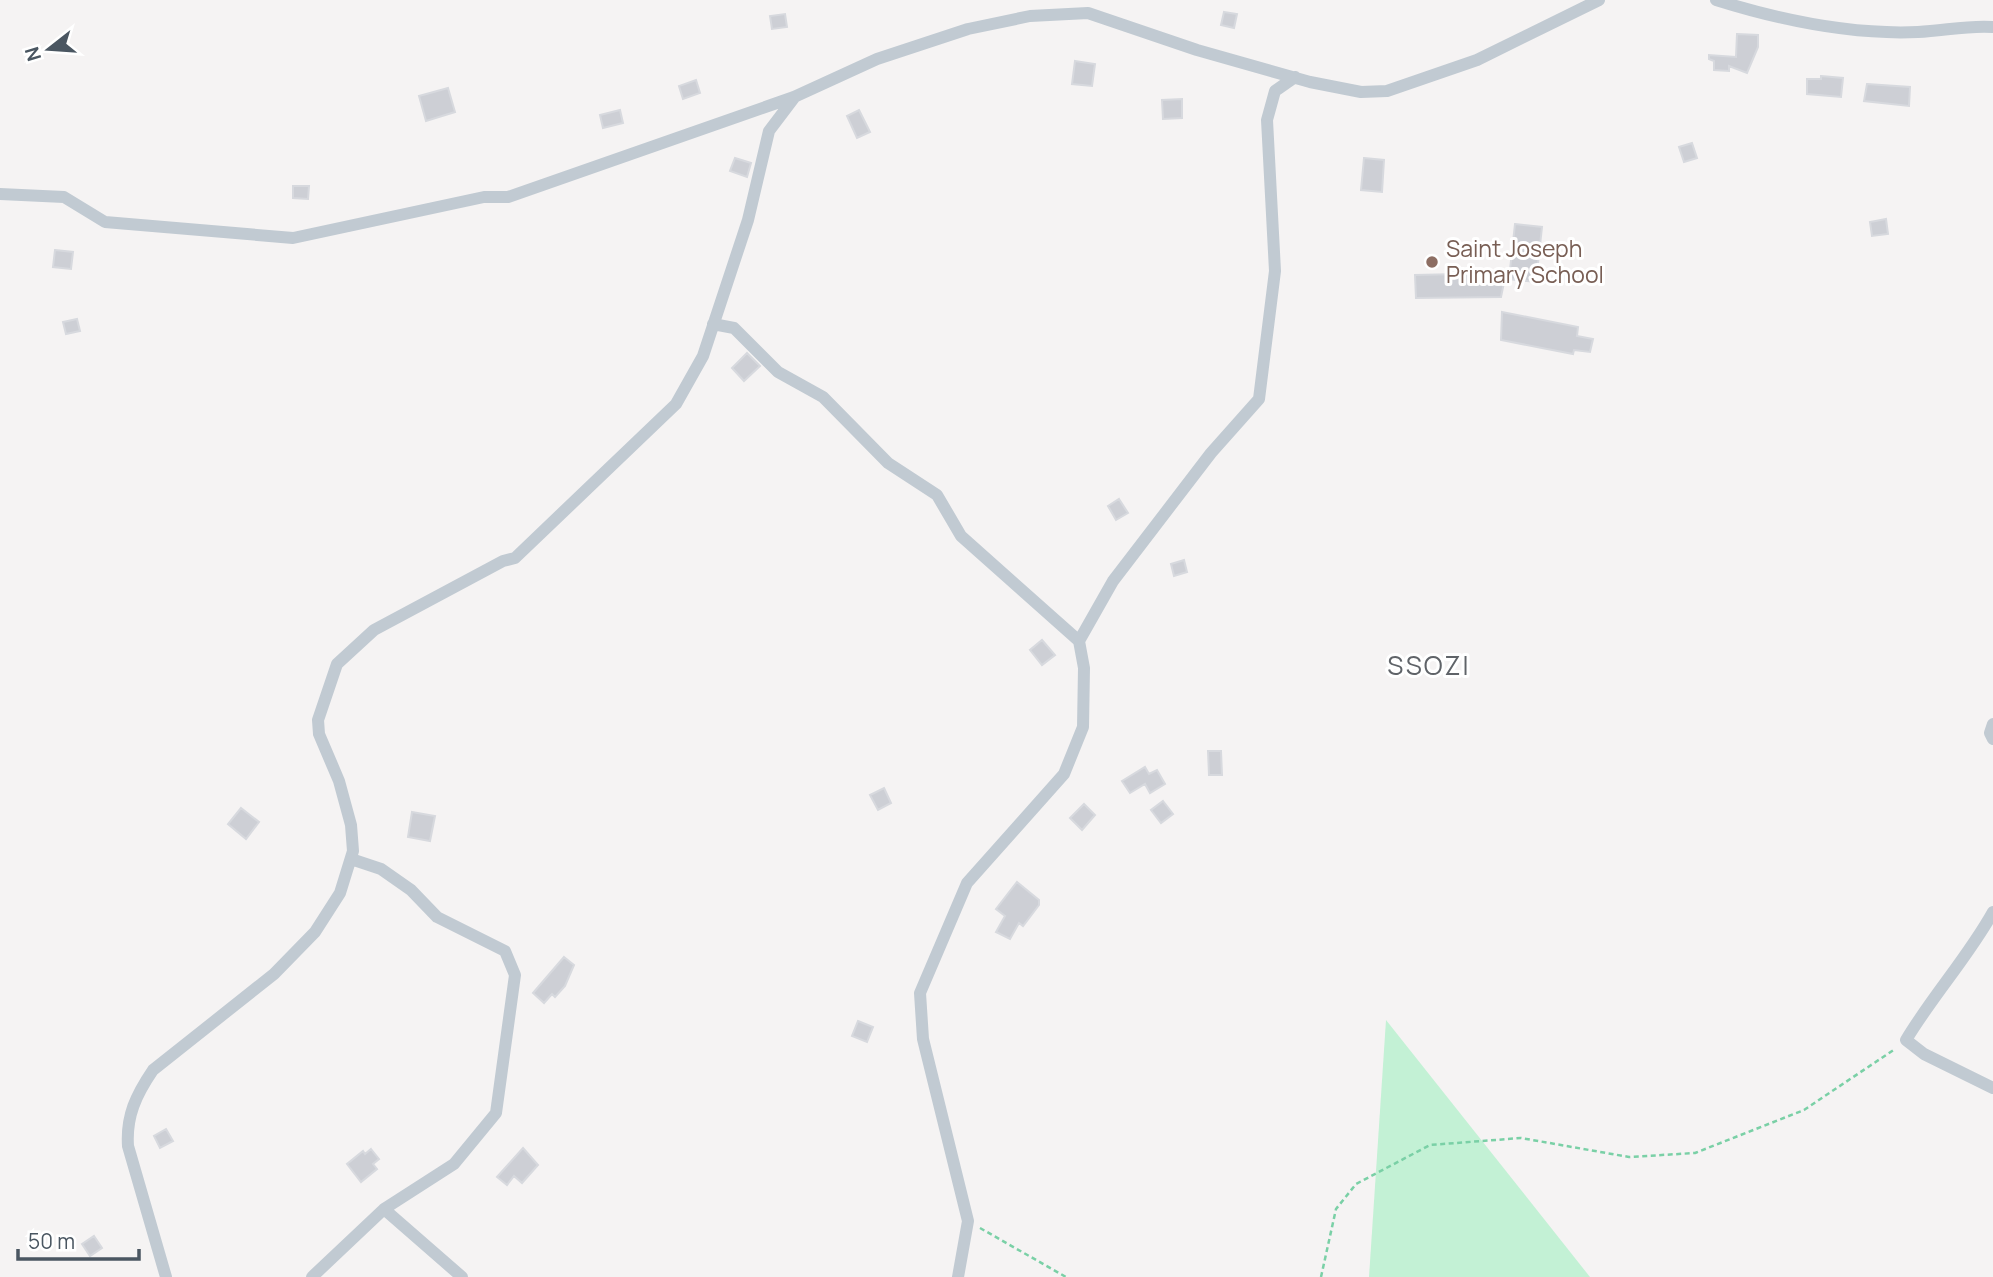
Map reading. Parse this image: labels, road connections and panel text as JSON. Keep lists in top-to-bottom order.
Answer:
{
  "districts": ["SSOZI"],
  "places": ["Saint Joseph Primary School"],
  "scale_bar": "50 m",
  "north": "left"
}
